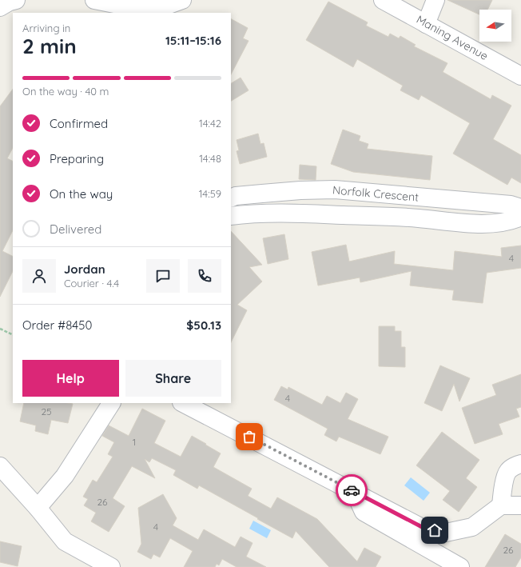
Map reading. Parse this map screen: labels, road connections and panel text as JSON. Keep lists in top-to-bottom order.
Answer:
{
  "streets": {
    "street": ["Maning Avenue", "Norfolk Crescent"]
  },
  "house_numbers": [
    "4",
    "4",
    "25",
    "1",
    "26",
    "4",
    "26"
  ],
  "north": "left",
  "page": {
    "heading": ["2 min", "Arriving in", "15:11–15:16"],
    "panel": [
      "Jordan",
      "Courier · 4.4",
      "Order #8450",
      "$50.13"
    ],
    "bar": "On the way · 40 m",
    "list": [
      ["Confirmed", "14:42"],
      ["Preparing", "14:48"],
      ["On the way", "14:59"],
      "Delivered"
    ],
    "buttons": ["Help", "Share"]
  }
}
